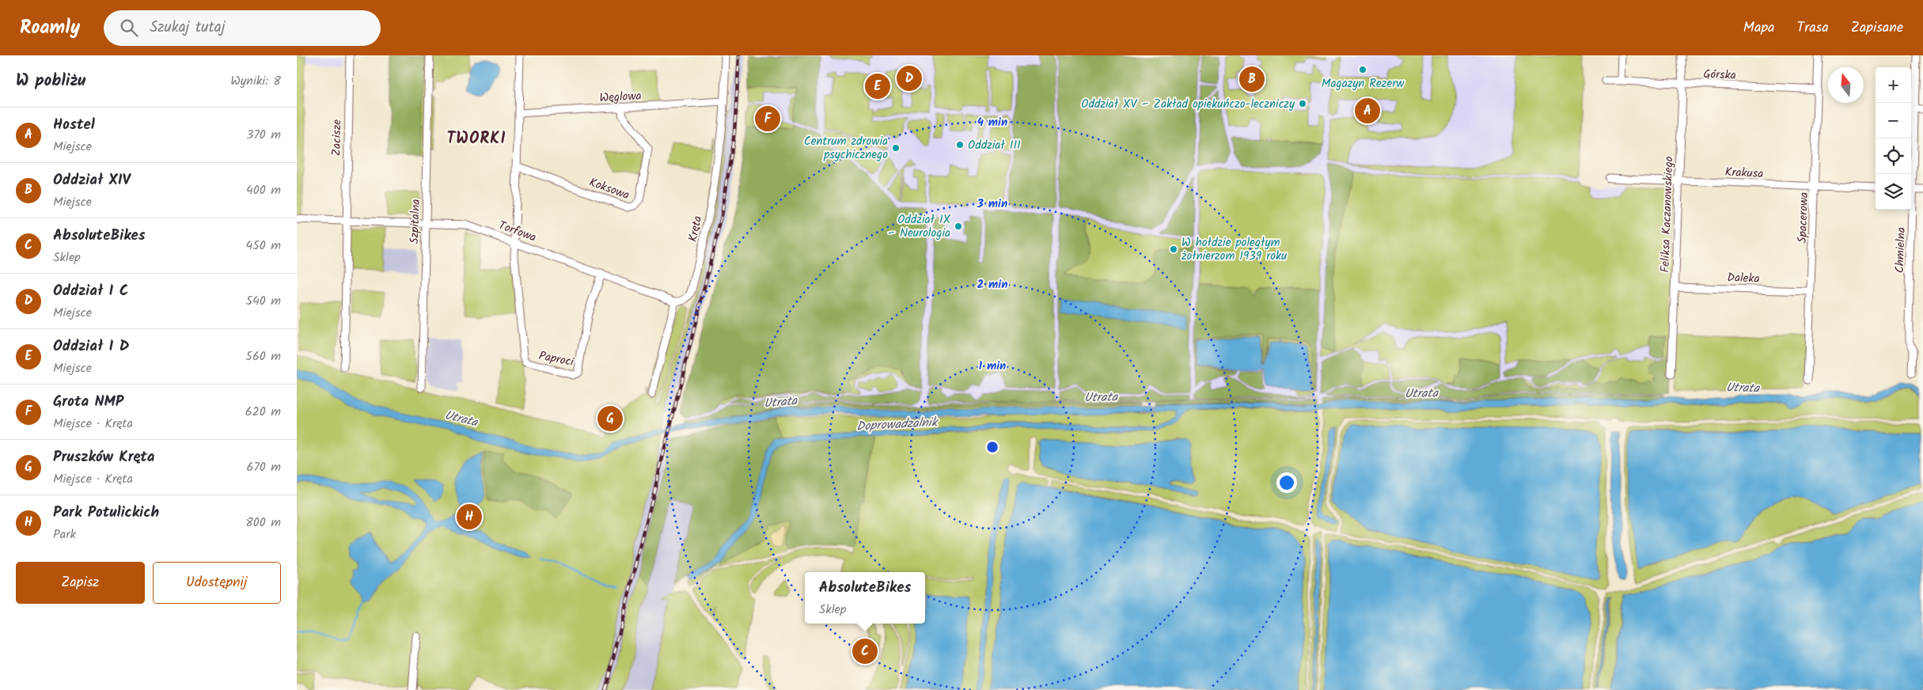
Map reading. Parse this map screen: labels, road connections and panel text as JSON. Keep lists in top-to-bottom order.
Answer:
{
  "streets": {
    "street": [
      "Górska",
      "Węglowa",
      "Zacisze",
      "Krakusa",
      "Koksowa",
      "Feliksa Kaczanowskiego",
      "Spacerowa",
      "Szpitalna",
      "Kręta",
      "Torfowa",
      "Chmielna",
      "Daleka",
      "Paproci"
    ]
  },
  "crossings": [
    ["Górska", "Feliksa Kaczanowskiego"],
    ["Górska", "Spacerowa"],
    ["Węglowa", "Koksowa"],
    ["Węglowa", "Kręta"],
    ["Zacisze", "Torfowa"],
    ["Krakusa", "Feliksa Kaczanowskiego"],
    ["Krakusa", "Spacerowa"],
    ["Feliksa Kaczanowskiego", "Daleka"],
    ["Spacerowa", "Daleka"],
    ["Szpitalna", "Torfowa"],
    ["Kręta", "Torfowa"],
    ["Torfowa", "Paproci"]
  ],
  "districts": ["TWORKI"],
  "water": ["Utrata", "Doprowadzalnik"],
  "places": [
    "Magazyn Rezerw",
    "Oddział XV – Zakład opiekuńczo-leczniczy",
    "Oddział III",
    "Centrum zdrowia psychicznego",
    "Oddział IX – Neurologia",
    "W hołdzie poległym żołnierzom 1939 roku"
  ],
  "north": "top",
  "page": {
    "header": "Roamly",
    "search": "Szukaj tutaj",
    "nav": ["Mapa", "Trasa", "Zapisane"],
    "heading": ["W pobliżu", "Wyniki: 8"],
    "pins": [
      "D",
      "B",
      "E",
      "A",
      "F",
      "G",
      "H",
      "C"
    ],
    "map_buttons": ["+", "−"],
    "list": [
      {
        "mark": "A",
        "name": "Hostel",
        "note": "Miejsce",
        "value": "370 m"
      },
      {
        "mark": "B",
        "name": "Oddział XIV",
        "note": "Miejsce",
        "value": "400 m"
      },
      {
        "mark": "C",
        "name": "AbsoluteBikes",
        "note": "Sklep",
        "value": "450 m"
      },
      {
        "mark": "D",
        "name": "Oddział I C",
        "note": "Miejsce",
        "value": "540 m"
      },
      {
        "mark": "E",
        "name": "Oddział I D",
        "note": "Miejsce",
        "value": "560 m"
      },
      {
        "mark": "F",
        "name": "Grota NMP",
        "note": "Miejsce · Kręta",
        "value": "620 m"
      },
      {
        "mark": "G",
        "name": "Pruszków Kręta",
        "note": "Miejsce · Kręta",
        "value": "670 m"
      },
      {
        "mark": "H",
        "name": "Park Potulickich",
        "note": "Park",
        "value": "800 m"
      }
    ],
    "buttons": ["Zapisz", "Udostępnij"],
    "popup": ["AbsoluteBikes", "Sklep"]
  },
  "rings": [
    "4 min",
    "3 min",
    "2 min",
    "1 min"
  ]
}
